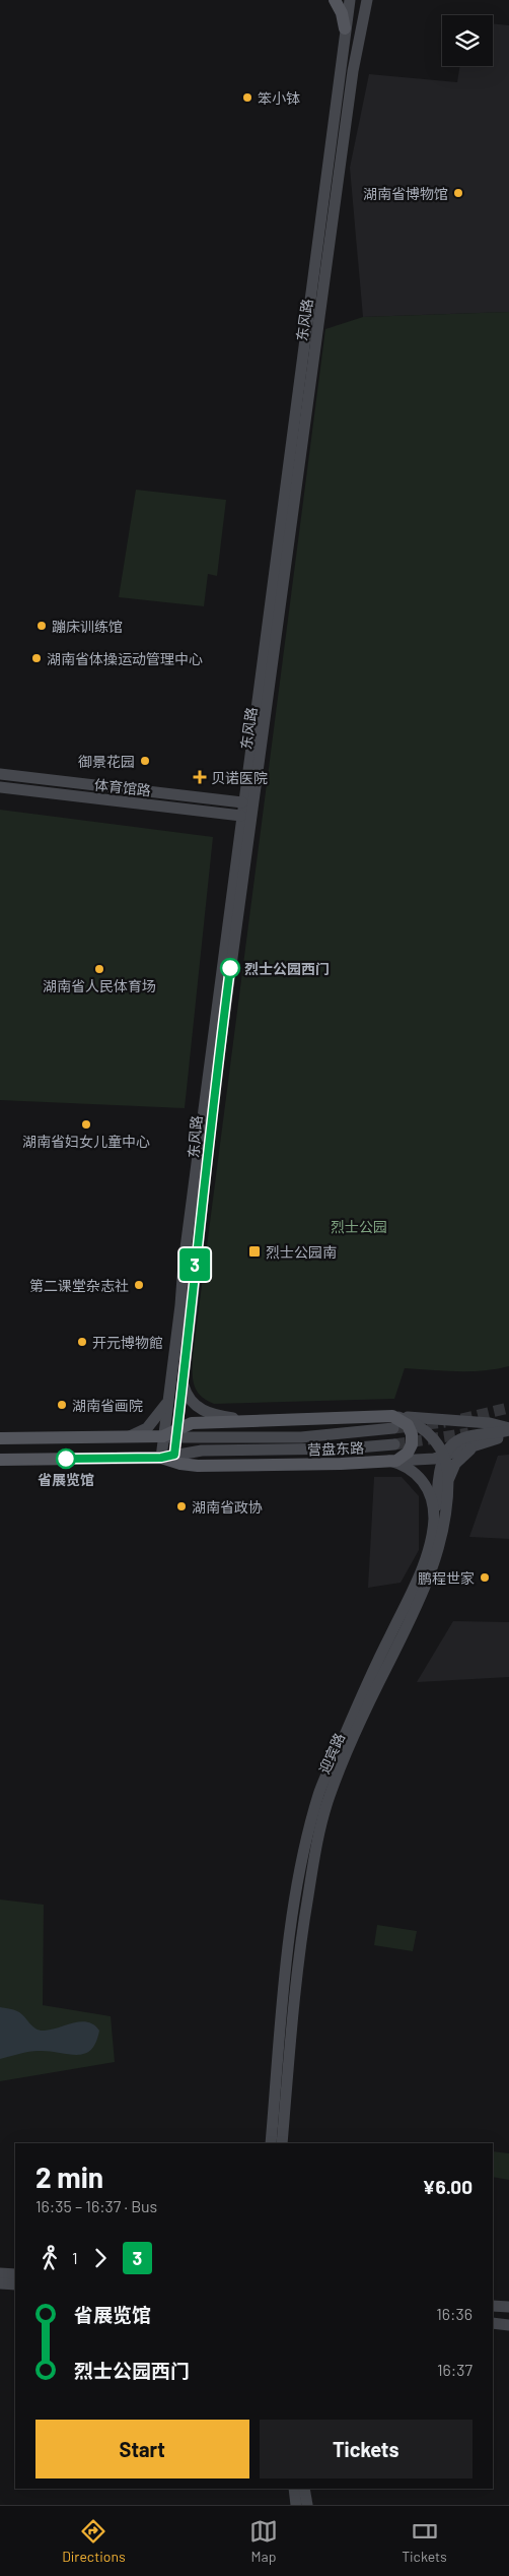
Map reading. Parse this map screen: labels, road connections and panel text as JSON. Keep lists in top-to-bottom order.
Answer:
{
  "streets": {
    "main road": [
      "东风路",
      "体育馆路",
      "营盘东路",
      "迎宾路"
    ]
  },
  "crossings": [
    ["东风路", "体育馆路"],
    ["东风路", "营盘东路"],
    ["营盘东路", "迎宾路"]
  ],
  "parks": ["烈士公园"],
  "places": {
    "other": [
      "笨小钵",
      "湖南省博物馆",
      "蹦床训练馆",
      "湖南省体操运动管理中心",
      "御景花园",
      "烈士公园西门",
      "湖南省人民体育场",
      "湖南省妇女儿童中心",
      "第二课堂杂志社",
      "开元博物館",
      "湖南省画院",
      "省展览馆",
      "湖南省政协",
      "鹏程世家"
    ],
    "health": ["贝诺医院"],
    "transit": ["烈士公园南"]
  },
  "lines": ["bus line 3"],
  "page": {
    "on_map": "3",
    "heading": ["2 min", "16:35 – 16:37 · Bus", "¥6.00"],
    "legs": ["1", "3"],
    "list": [
      {
        "name": "省展览馆",
        "value": "16:36"
      },
      {
        "name": "烈士公园西门",
        "value": "16:37"
      }
    ],
    "buttons": ["Start", "Tickets"],
    "tabs": ["Directions", "Map", "Tickets"]
  }
}
